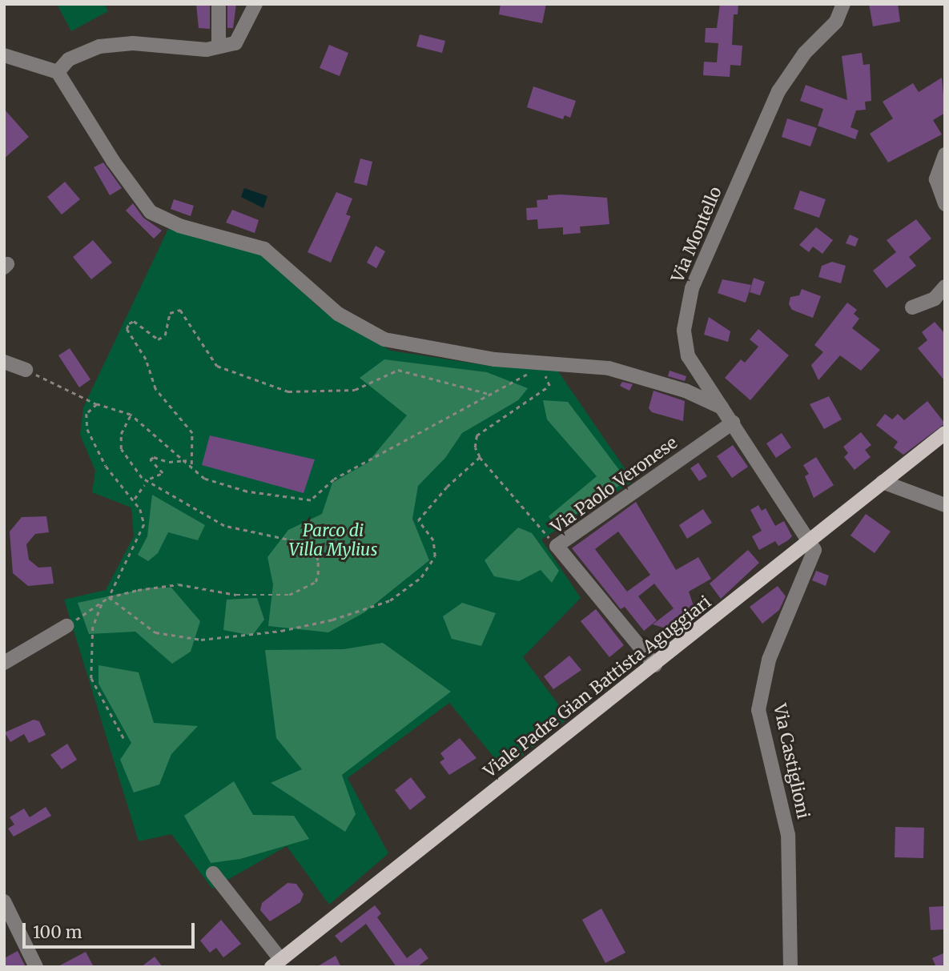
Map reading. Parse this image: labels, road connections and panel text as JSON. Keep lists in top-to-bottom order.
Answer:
{
  "streets": {
    "main road": ["Viale Padre Gian Battista Aguggiari"],
    "street": ["Via Montello", "Via Paolo Veronese", "Via Castiglioni"]
  },
  "crossings": [
    ["Via Montello", "Via Paolo Veronese"],
    ["Via Montello", "Viale Padre Gian Battista Aguggiari"],
    ["Via Montello", "Via Castiglioni"],
    ["Via Paolo Veronese", "Viale Padre Gian Battista Aguggiari"],
    ["Viale Padre Gian Battista Aguggiari", "Via Castiglioni"]
  ],
  "parks": ["Parco di Villa Mylius"],
  "scale_bar": "100 m"
}
